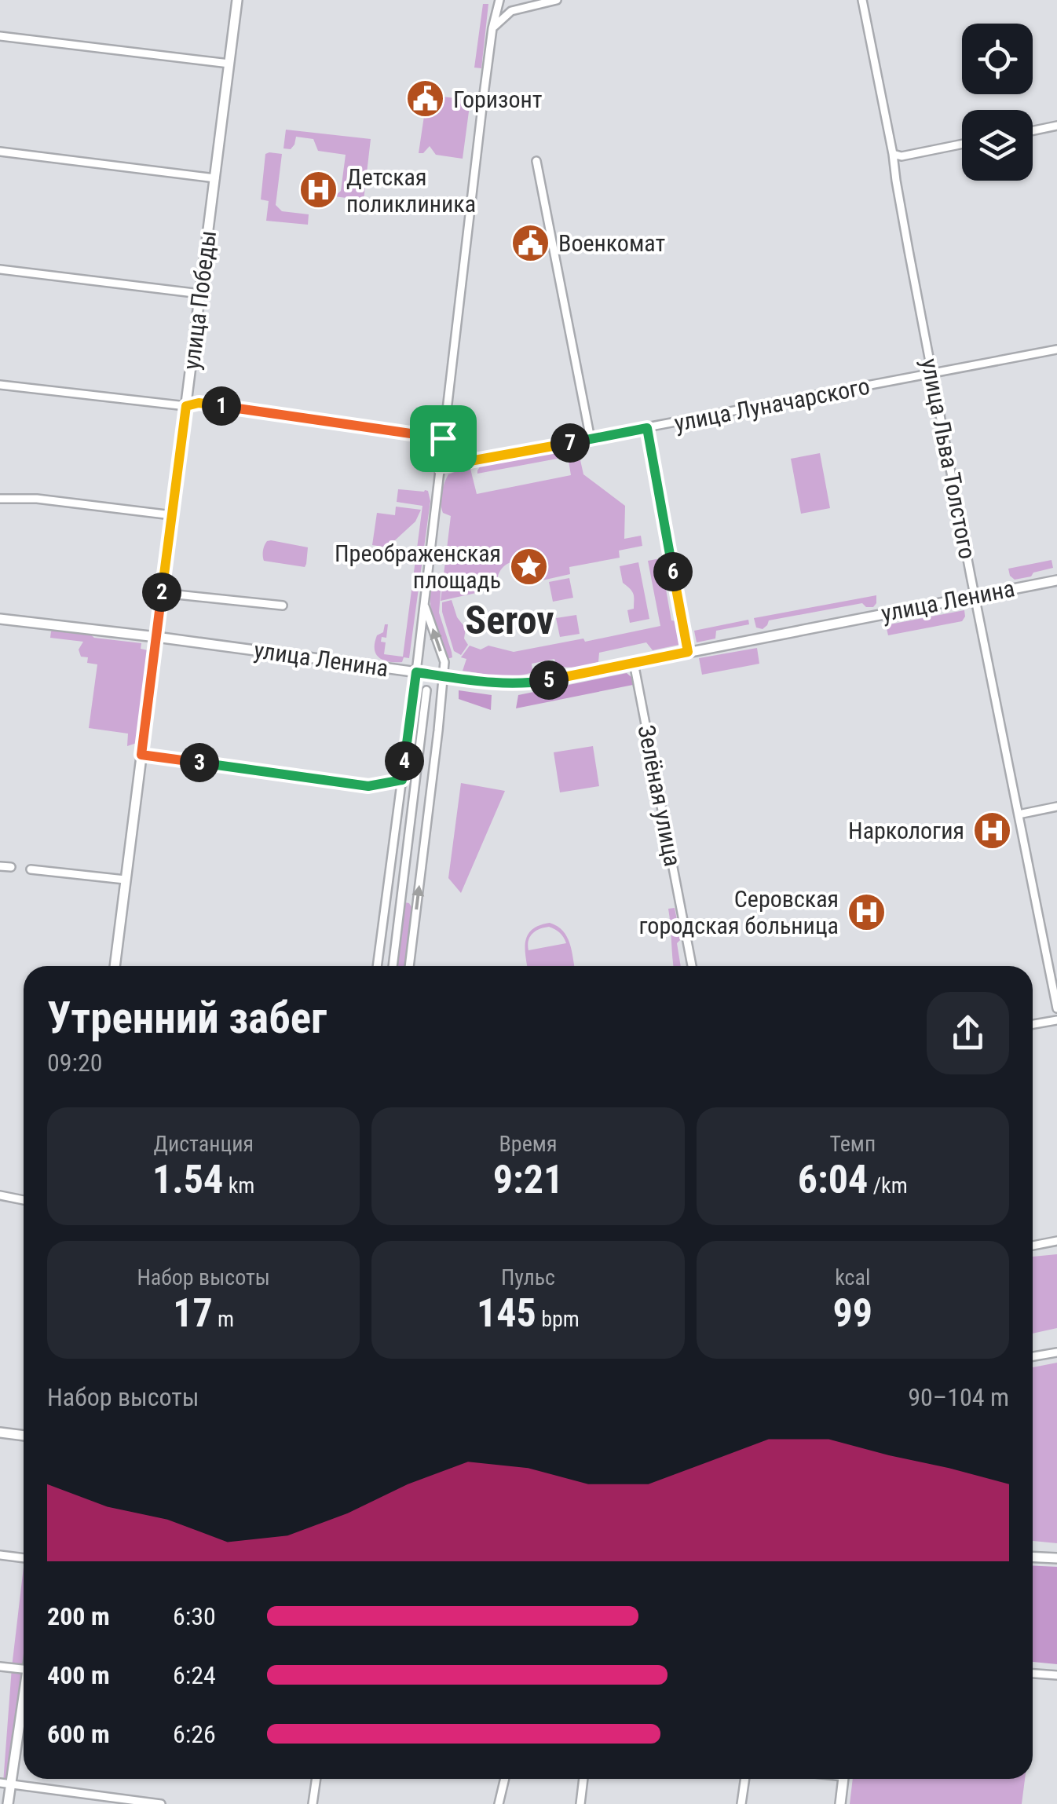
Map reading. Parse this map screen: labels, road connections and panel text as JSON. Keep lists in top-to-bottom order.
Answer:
{
  "streets": {
    "main road": ["улица Победы", "улица Ленина"],
    "street": ["улица Луначарского", "улица Льва Толстого", "Зелёная улица"]
  },
  "crossings": [
    ["улица Победы", "улица Ленина"],
    ["улица Луначарского", "улица Льва Толстого"],
    ["улица Льва Толстого", "улица Ленина"],
    ["улица Ленина", "Зелёная улица"]
  ],
  "districts": ["Serov"],
  "places": {
    "public building": ["Горизонт", "Военкомат"],
    "hospital": ["Детская поликлиника", "Наркология", "Серовская городская больница"],
    "place": ["Преображенская площадь"]
  },
  "page": {
    "pins": [
      "1",
      "7",
      "6",
      "2",
      "5",
      "4",
      "3"
    ],
    "heading": ["Утренний забег", "09:20"],
    "stats": [
      ["Дистанция", "1.54 km"],
      ["Время", "9:21"],
      ["Темп", "6:04 /km"],
      ["Набор высоты", "17 m"],
      ["Пульс", "145 bpm"],
      ["kcal", "99"]
    ],
    "chart": ["Набор высоты", "90–104 m"],
    "list": [
      {
        "name": "200 m",
        "note": "6:30"
      },
      {
        "name": "400 m",
        "note": "6:24"
      },
      {
        "name": "600 m",
        "note": "6:26"
      }
    ]
  }
}
